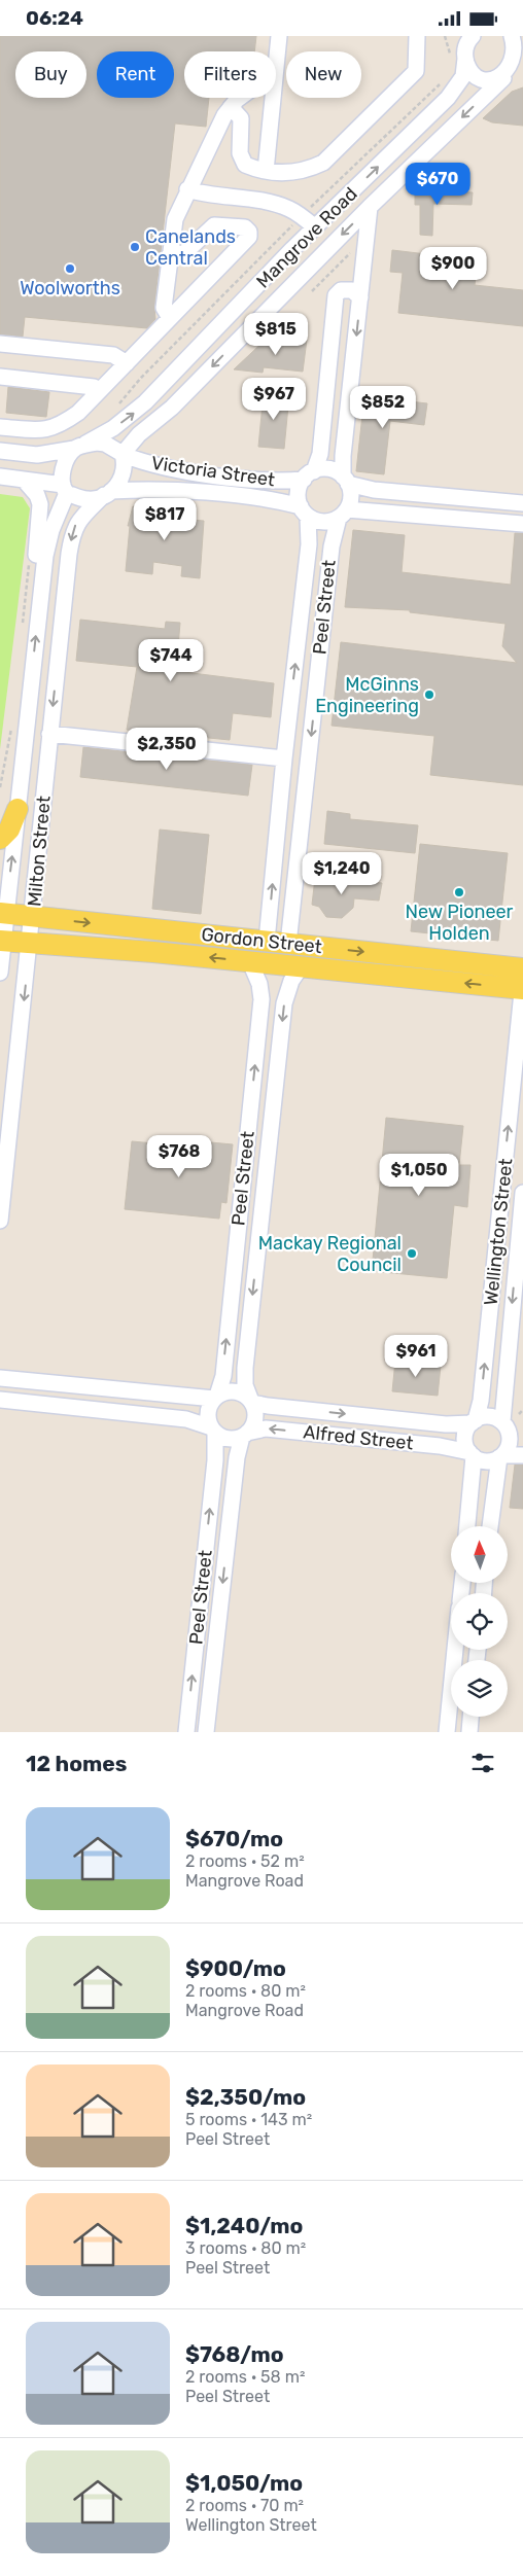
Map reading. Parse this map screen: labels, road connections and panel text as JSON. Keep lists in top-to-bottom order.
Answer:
{
  "streets": {
    "main road": ["Gordon Street"],
    "street": [
      "Mangrove Road",
      "Victoria Street",
      "Peel Street",
      "Milton Street",
      "Wellington Street",
      "Alfred Street"
    ]
  },
  "crossings": [
    ["Mangrove Road", "Victoria Street"],
    ["Mangrove Road", "Milton Street"],
    ["Victoria Street", "Peel Street"],
    ["Victoria Street", "Milton Street"],
    ["Peel Street", "Gordon Street"],
    ["Peel Street", "Alfred Street"],
    ["Milton Street", "Gordon Street"],
    ["Gordon Street", "Wellington Street"],
    ["Wellington Street", "Alfred Street"]
  ],
  "places": [
    "Canelands Central",
    "Woolworths",
    "McGinns Engineering",
    "New Pioneer Holden",
    "Mackay Regional Council"
  ],
  "north": "top",
  "page": {
    "status": "06:24",
    "chip": [
      "Buy",
      "Rent",
      "Filters",
      "New"
    ],
    "price": [
      "$670",
      "$900",
      "$815",
      "$967",
      "$852",
      "$817",
      "$744",
      "$2,350",
      "$1,240",
      "$768",
      "$1,050",
      "$961"
    ],
    "heading": "12 homes",
    "list": [
      {
        "name": "$670/mo",
        "note": "2 rooms · 52 m² · Mangrove Road"
      },
      {
        "name": "$900/mo",
        "note": "2 rooms · 80 m² · Mangrove Road"
      },
      {
        "name": "$2,350/mo",
        "note": "5 rooms · 143 m² · Peel Street"
      },
      {
        "name": "$1,240/mo",
        "note": "3 rooms · 80 m² · Peel Street"
      },
      {
        "name": "$768/mo",
        "note": "2 rooms · 58 m² · Peel Street"
      },
      {
        "name": "$1,050/mo",
        "note": "2 rooms · 70 m² · Wellington Street"
      }
    ]
  }
}
